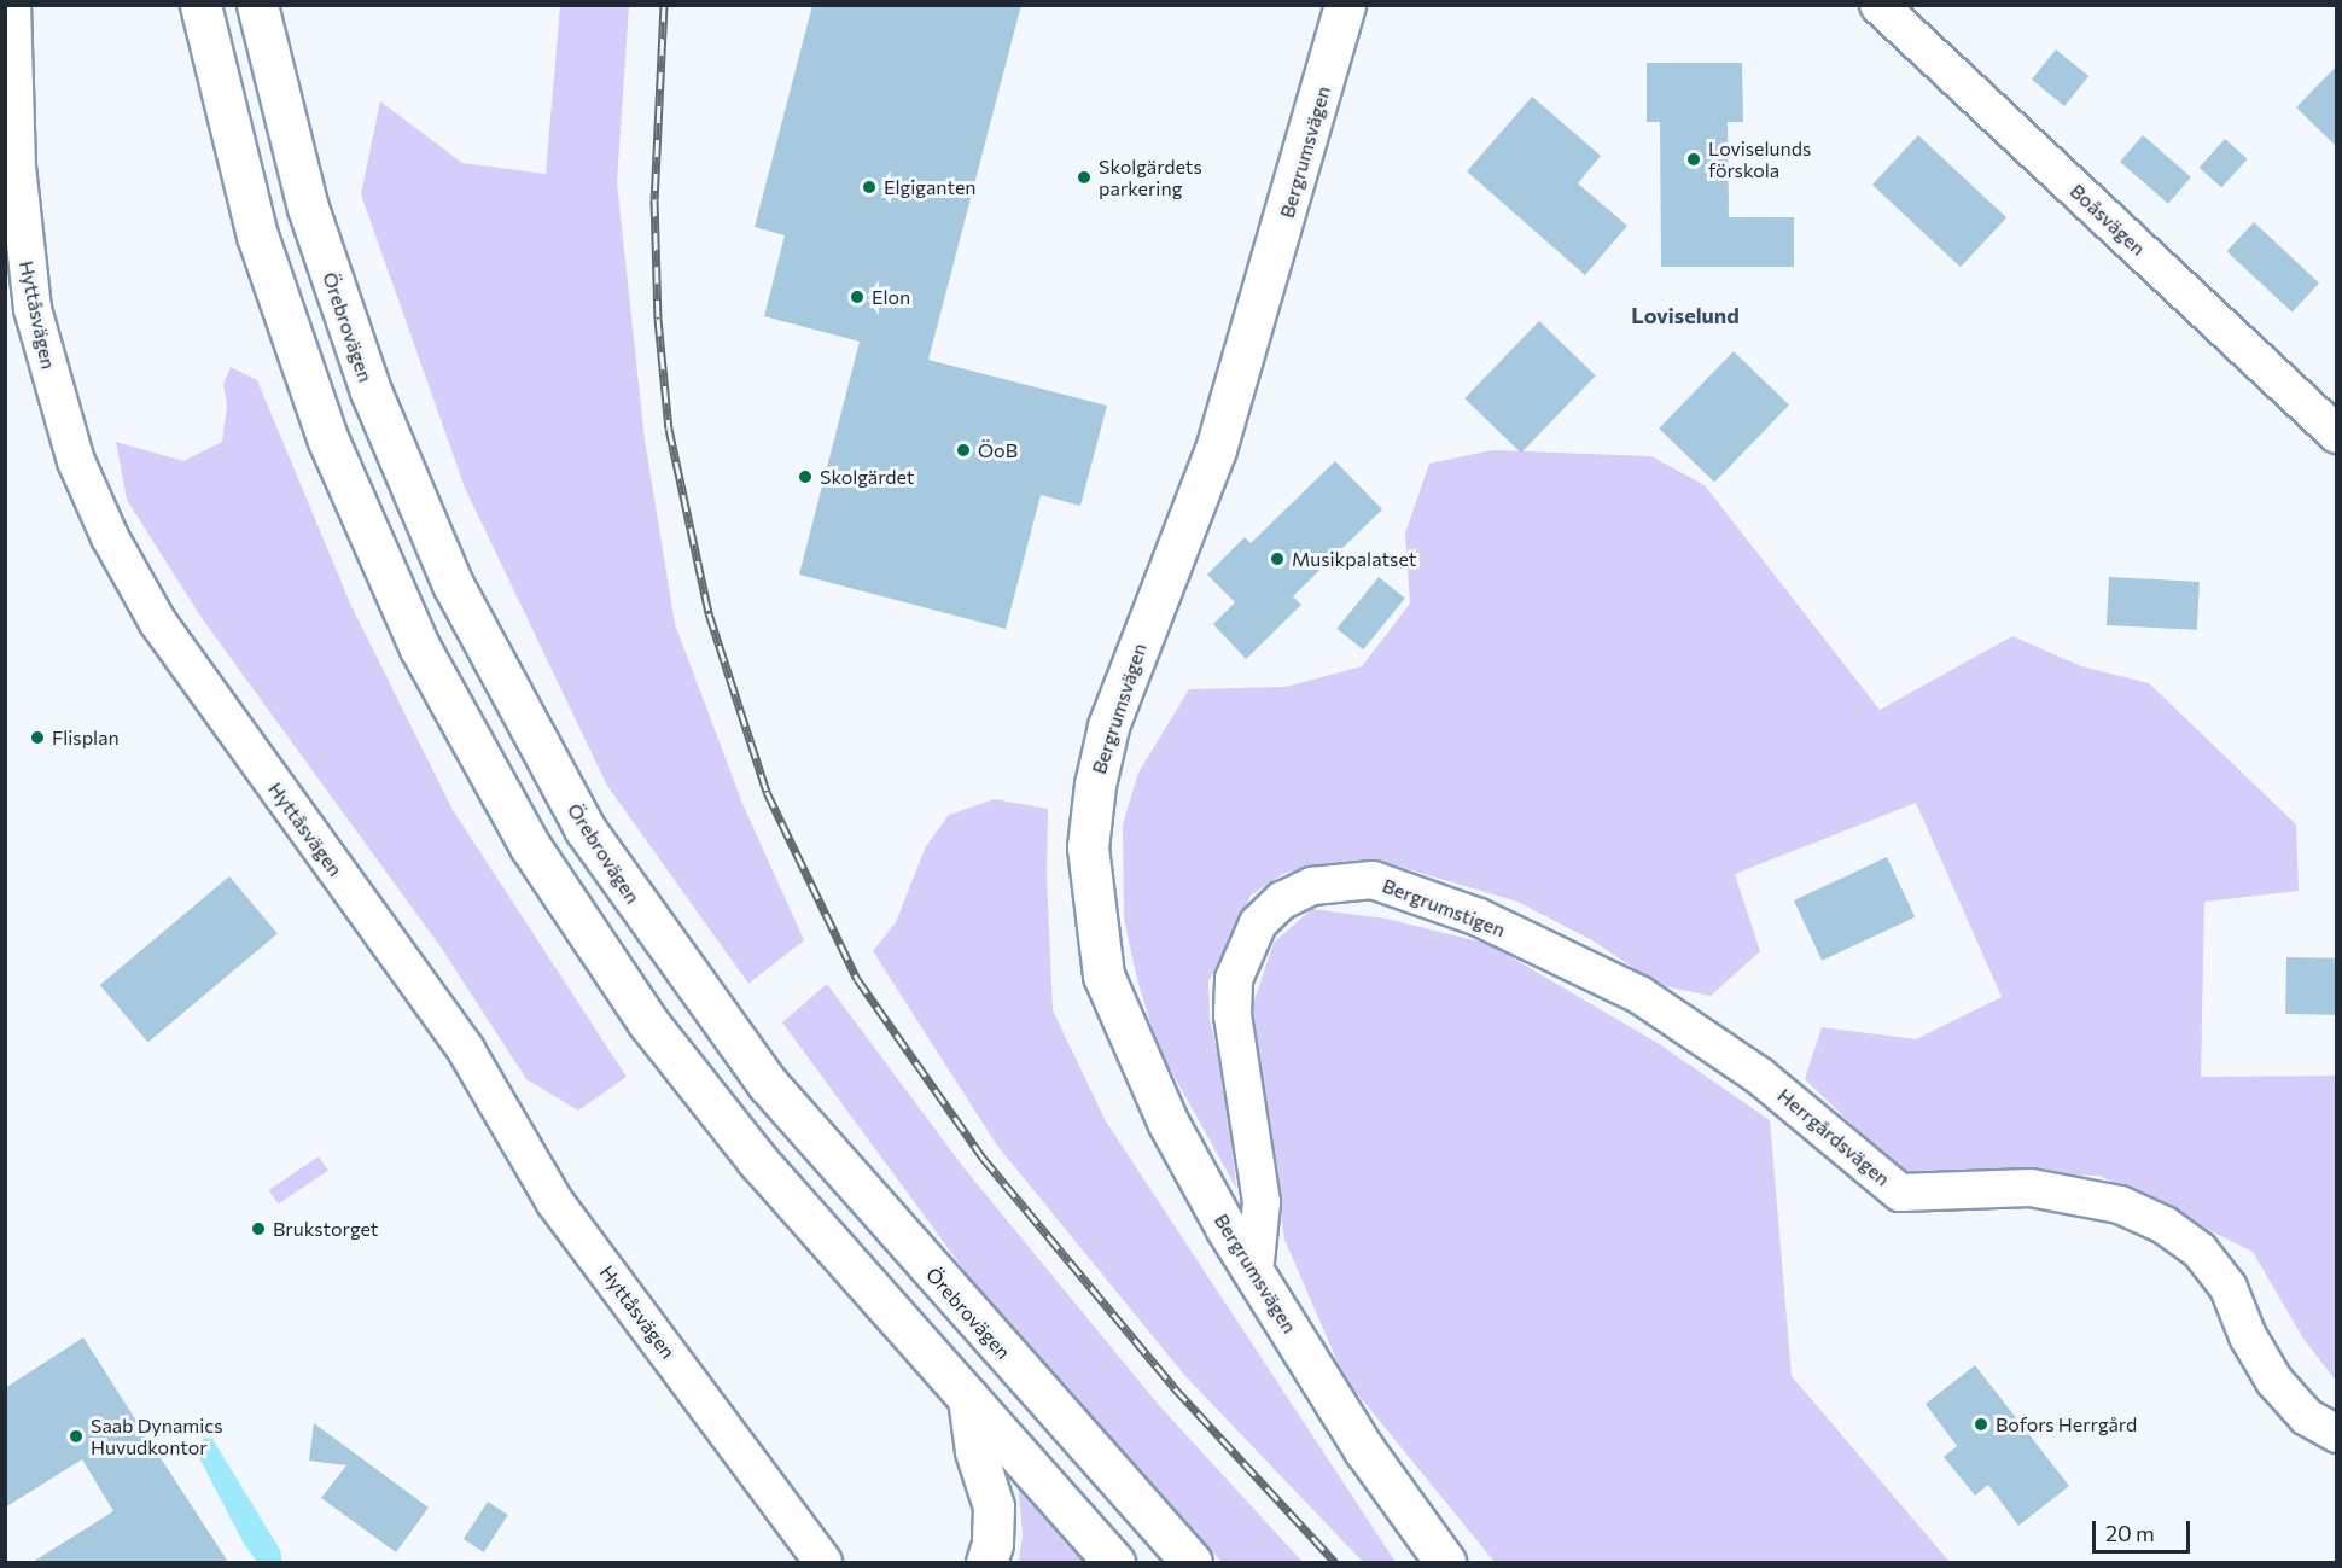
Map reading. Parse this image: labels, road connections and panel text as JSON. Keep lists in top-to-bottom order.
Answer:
{
  "streets": {
    "main road": ["Bergrumsvägen", "Örebrovägen"],
    "street": [
      "Boåsvägen",
      "Hyttåsvägen",
      "Bergrumstigen",
      "Herrgårdsvägen"
    ]
  },
  "crossings": [
    ["Bergrumsvägen", "Bergrumstigen"],
    ["Bergrumstigen", "Herrgårdsvägen"]
  ],
  "districts": ["Loviselund"],
  "places": [
    "Loviselunds förskola",
    "Skolgärdets parkering",
    "Elgiganten",
    "Elon",
    "ÖoB",
    "Skolgärdet",
    "Musikpalatset",
    "Flisplan",
    "Brukstorget",
    "Bofors Herrgård",
    "Saab Dynamics Huvudkontor"
  ],
  "scale_bar": "20 m"
}
